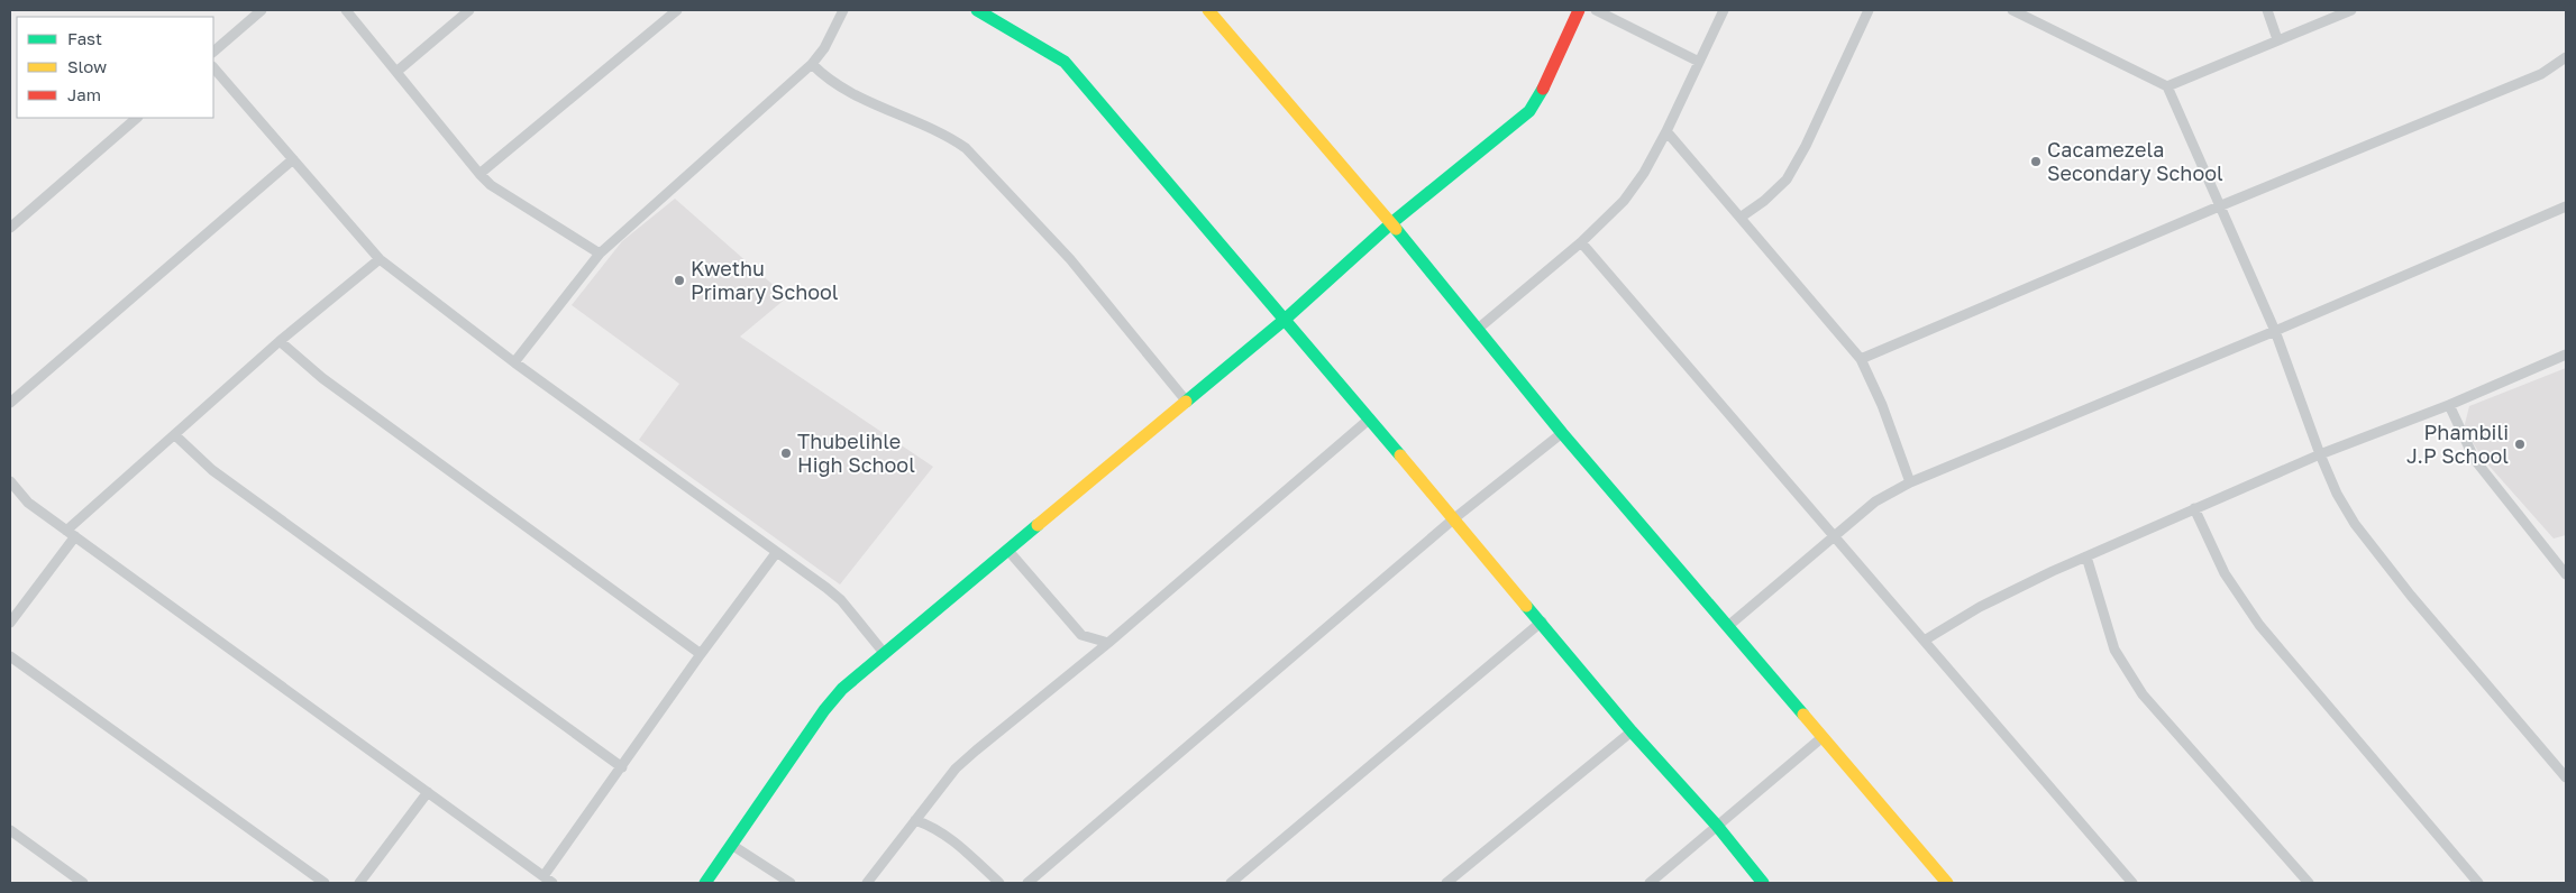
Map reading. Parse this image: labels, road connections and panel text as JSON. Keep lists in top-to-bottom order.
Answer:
{
  "places": [
    "Cacamezela Secondary School",
    "Kwethu Primary School",
    "Phambili J.P School",
    "Thubelihle High School"
  ],
  "legend": ["Fast", "Slow", "Jam"]
}
